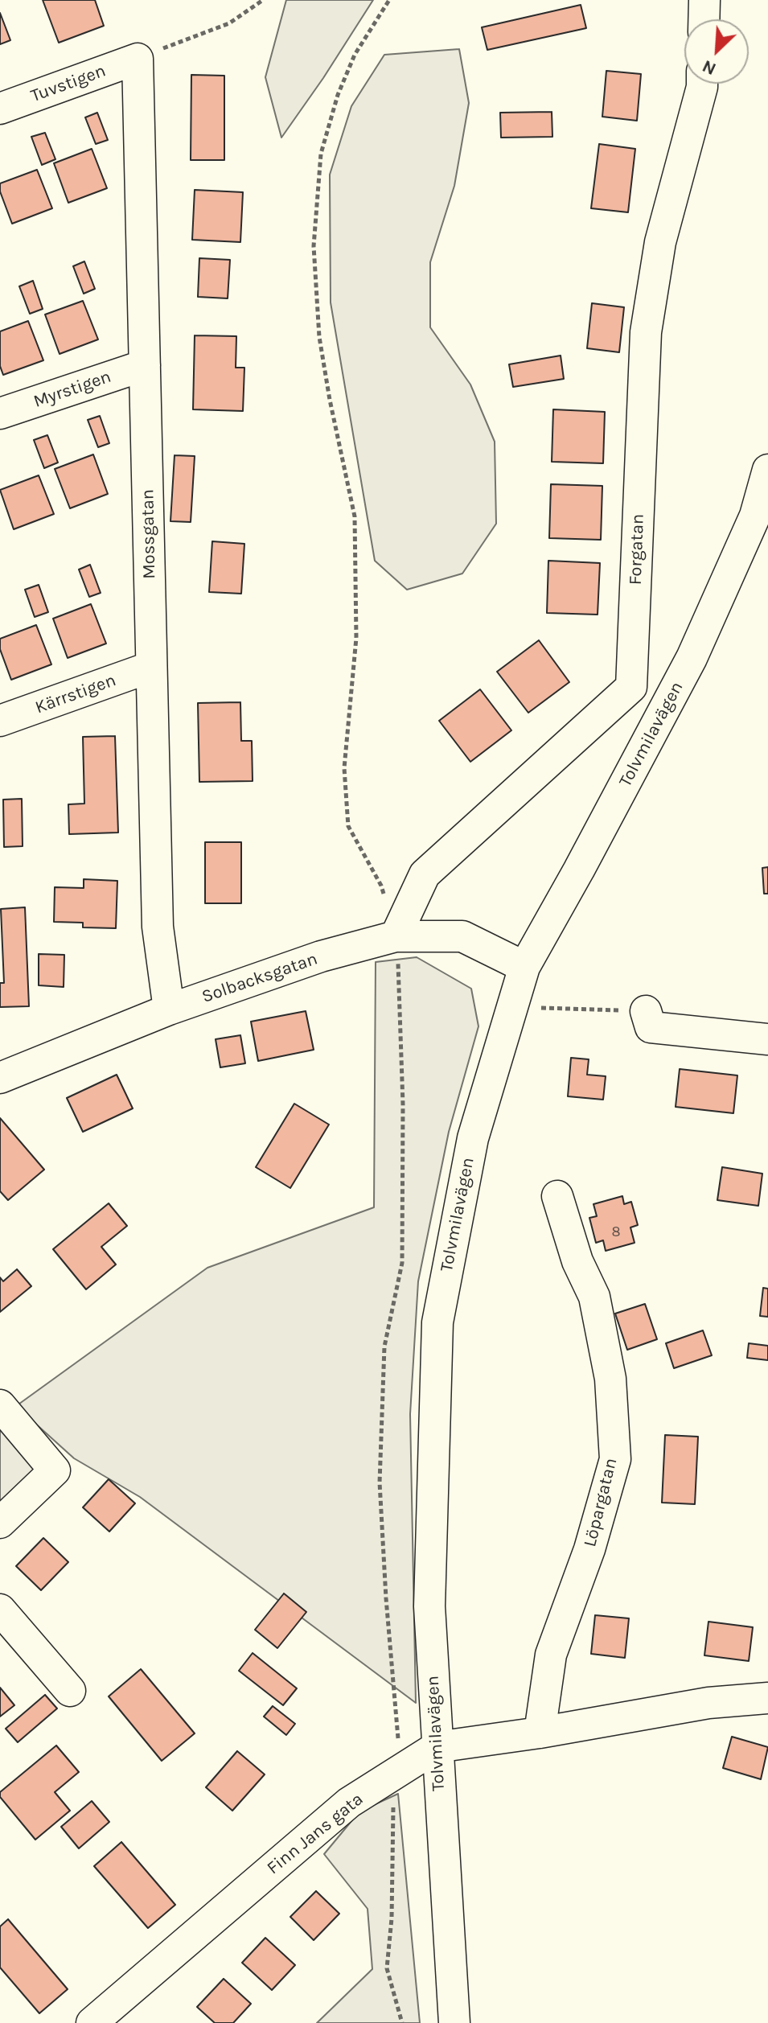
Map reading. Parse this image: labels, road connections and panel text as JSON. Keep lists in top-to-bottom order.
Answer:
{
  "streets": {
    "street": [
      "Tuvstigen",
      "Myrstigen",
      "Mossgatan",
      "Forgatan",
      "Kärrstigen",
      "Tolvmilavägen",
      "Solbacksgatan",
      "Löpargatan",
      "Finn Jans gata"
    ]
  },
  "crossings": [
    ["Tuvstigen", "Mossgatan"],
    ["Myrstigen", "Mossgatan"],
    ["Mossgatan", "Kärrstigen"],
    ["Mossgatan", "Solbacksgatan"],
    ["Forgatan", "Solbacksgatan"],
    ["Tolvmilavägen", "Solbacksgatan"],
    ["Tolvmilavägen", "Finn Jans gata"],
    ["Löpargatan", "Finn Jans gata"]
  ],
  "house_numbers": ["8"],
  "north": "bottom left"
}
